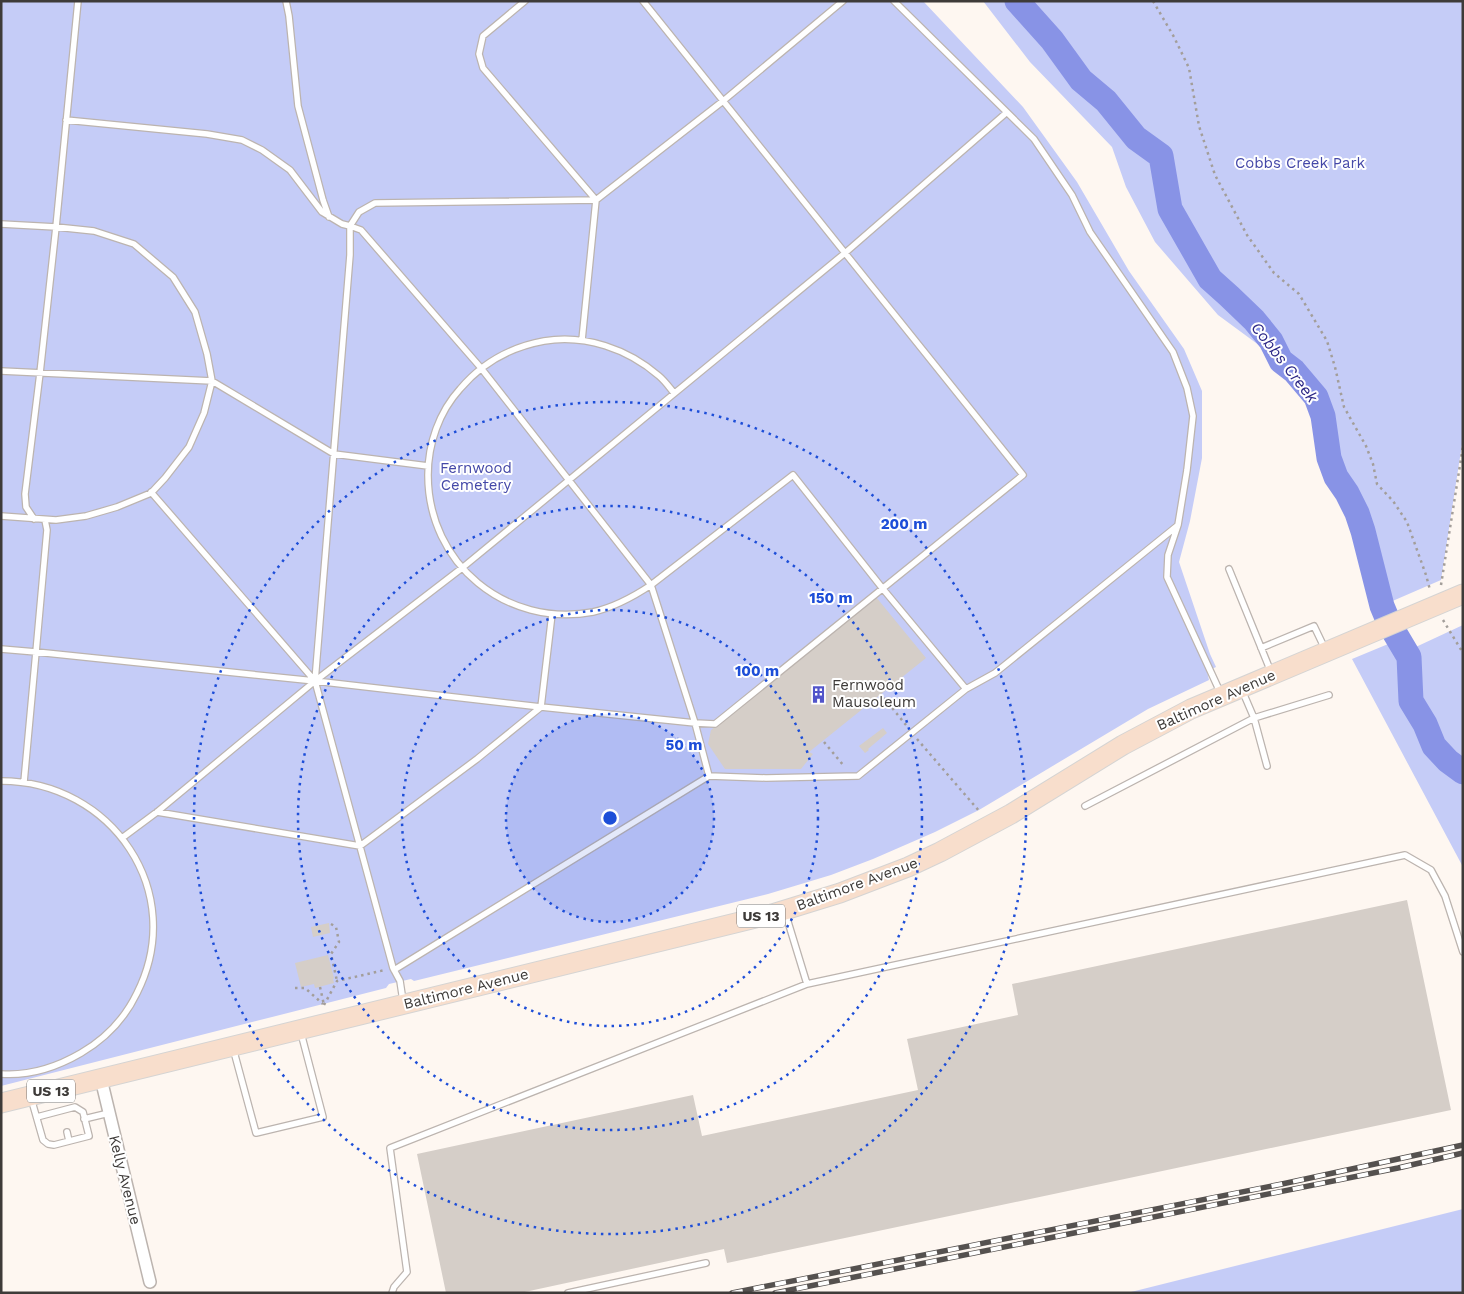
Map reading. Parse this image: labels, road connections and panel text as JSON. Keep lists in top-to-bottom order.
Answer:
{
  "streets": {
    "main road": ["Baltimore Avenue", "US 13"],
    "street": ["Kelly Avenue"]
  },
  "crossings": [
    ["Baltimore Avenue", "Kelly Avenue"]
  ],
  "water": ["Cobbs Creek"],
  "parks": ["Cobbs Creek Park", "Fernwood Cemetery"],
  "places": {
    "building": ["Fernwood Mausoleum"]
  },
  "rings": [
    "200 m",
    "150 m",
    "100 m",
    "50 m"
  ]
}
